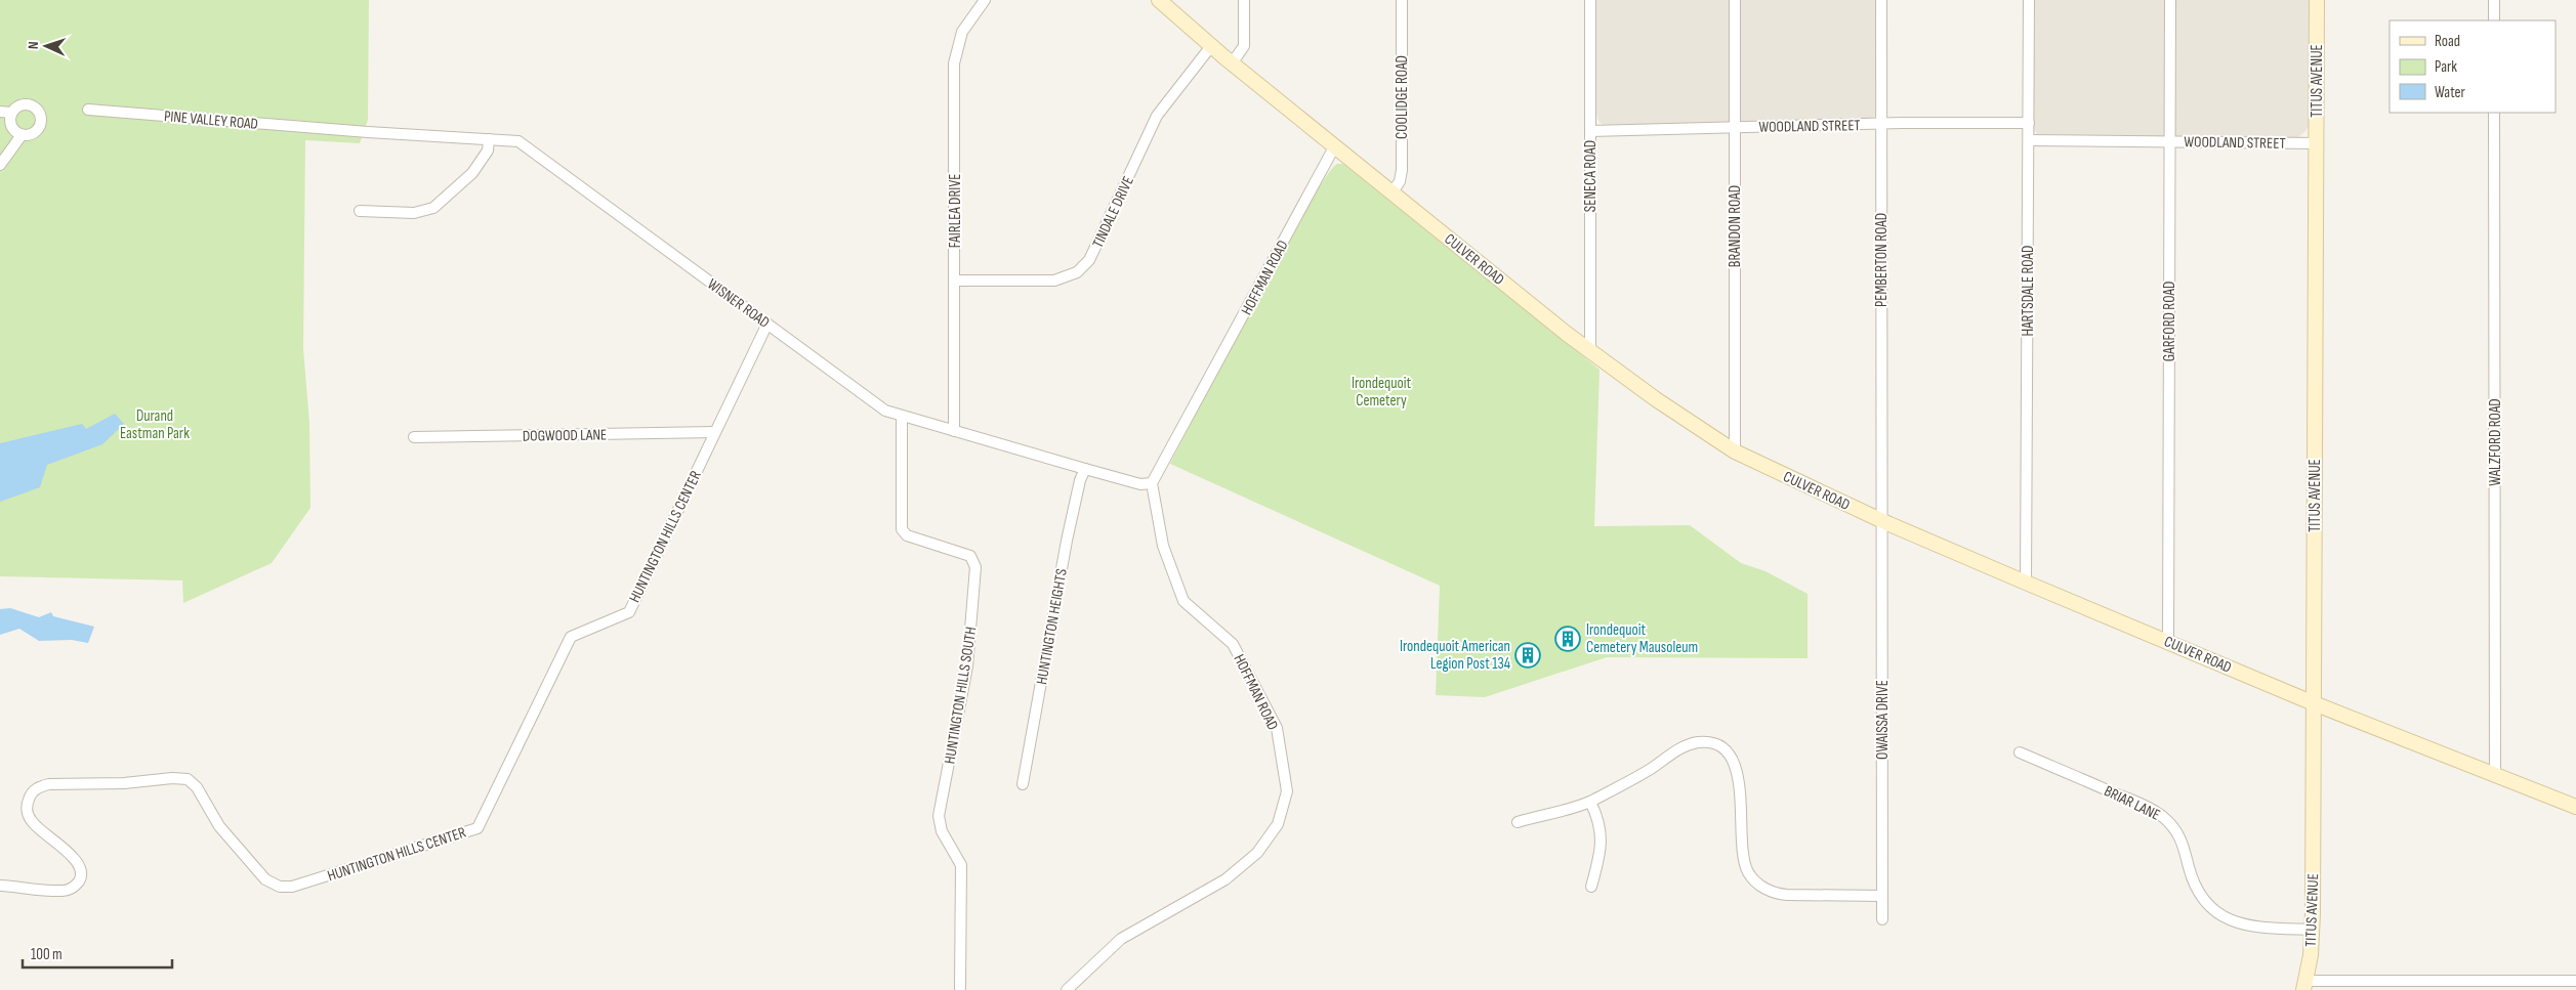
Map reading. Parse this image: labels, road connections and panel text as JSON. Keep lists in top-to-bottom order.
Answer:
{
  "streets": {
    "main road": ["TITUS AVENUE", "CULVER ROAD"],
    "street": [
      "COOLIDGE ROAD",
      "PINE VALLEY ROAD",
      "WOODLAND STREET",
      "SENECA ROAD",
      "FAIRLEA DRIVE",
      "TINDALE DRIVE",
      "BRANDON ROAD",
      "PEMBERTON ROAD",
      "HOFFMAN ROAD",
      "HARTSDALE ROAD",
      "WISNER ROAD",
      "GARFORD ROAD",
      "DOGWOOD LANE",
      "WALZFORD ROAD",
      "HUNTINGTON HILLS CENTER",
      "HUNTINGTON HEIGHTS",
      "HUNTINGTON HILLS SOUTH",
      "OWAISSA DRIVE",
      "BRIAR LANE"
    ]
  },
  "crossings": [
    ["TITUS AVENUE", "WOODLAND STREET"],
    ["TITUS AVENUE", "CULVER ROAD"],
    ["TITUS AVENUE", "BRIAR LANE"],
    ["COOLIDGE ROAD", "CULVER ROAD"],
    ["PINE VALLEY ROAD", "WISNER ROAD"],
    ["WOODLAND STREET", "SENECA ROAD"],
    ["WOODLAND STREET", "BRANDON ROAD"],
    ["WOODLAND STREET", "PEMBERTON ROAD"],
    ["WOODLAND STREET", "HARTSDALE ROAD"],
    ["WOODLAND STREET", "GARFORD ROAD"],
    ["SENECA ROAD", "CULVER ROAD"],
    ["FAIRLEA DRIVE", "TINDALE DRIVE"],
    ["FAIRLEA DRIVE", "WISNER ROAD"],
    ["TINDALE DRIVE", "CULVER ROAD"],
    ["BRANDON ROAD", "CULVER ROAD"],
    ["CULVER ROAD", "PEMBERTON ROAD"],
    ["CULVER ROAD", "HOFFMAN ROAD"],
    ["CULVER ROAD", "HARTSDALE ROAD"],
    ["CULVER ROAD", "GARFORD ROAD"],
    ["CULVER ROAD", "WALZFORD ROAD"],
    ["CULVER ROAD", "OWAISSA DRIVE"],
    ["PEMBERTON ROAD", "OWAISSA DRIVE"],
    ["HOFFMAN ROAD", "WISNER ROAD"],
    ["WISNER ROAD", "HUNTINGTON HILLS CENTER"],
    ["WISNER ROAD", "HUNTINGTON HEIGHTS"],
    ["WISNER ROAD", "HUNTINGTON HILLS SOUTH"],
    ["DOGWOOD LANE", "HUNTINGTON HILLS CENTER"]
  ],
  "parks": ["Irondequoit Cemetery", "Durand Eastman Park"],
  "places": {
    "building": ["Irondequoit Cemetery Mausoleum", "Irondequoit American Legion Post 134"]
  },
  "legend": ["Road", "Park", "Water"],
  "scale_bar": "100 m",
  "north": "left"
}
